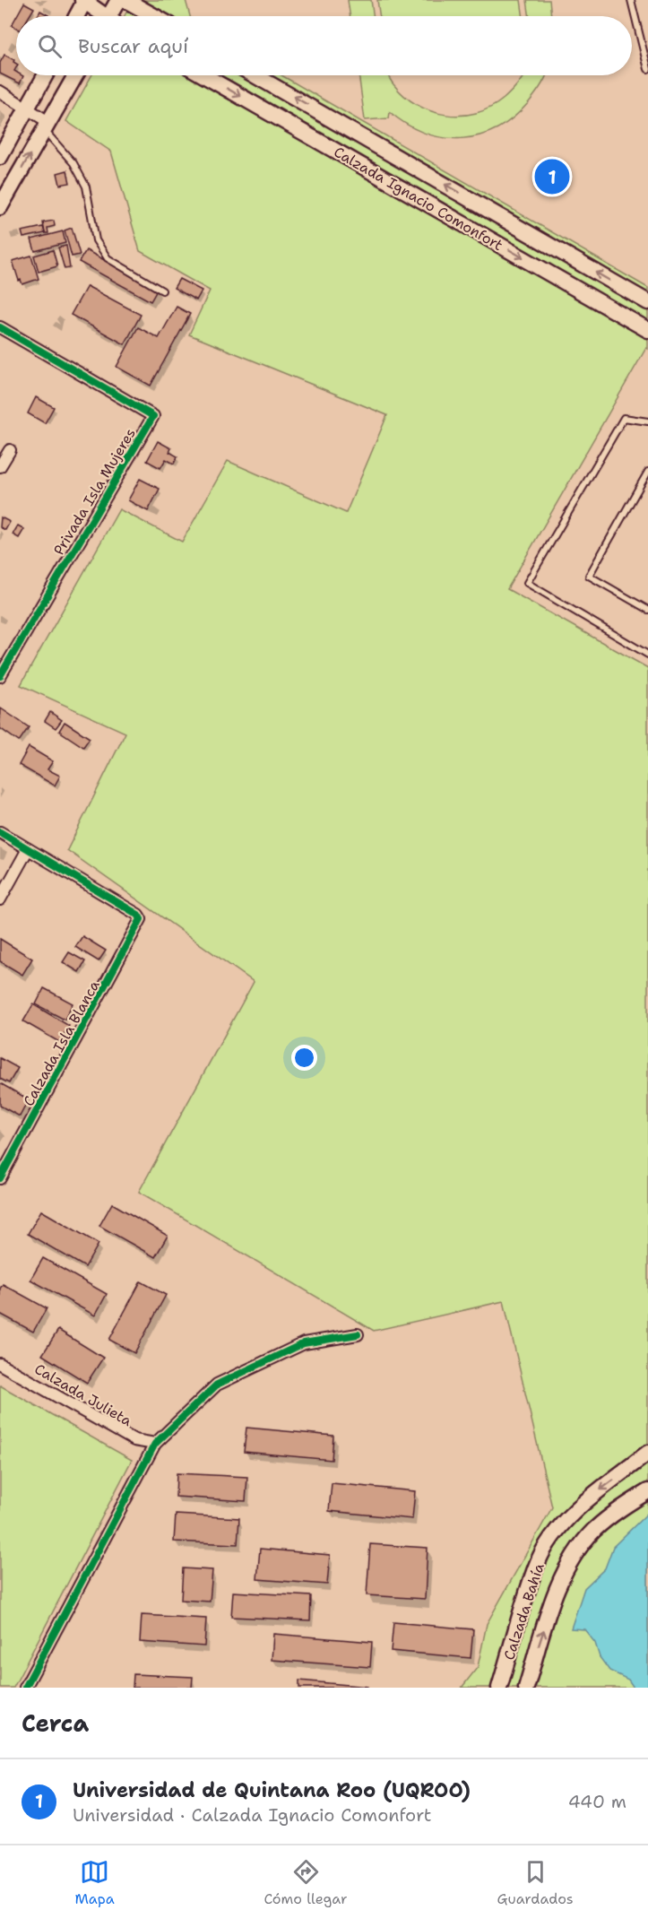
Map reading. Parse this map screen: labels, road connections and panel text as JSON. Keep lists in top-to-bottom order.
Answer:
{
  "streets": {
    "main road": ["Calzada Ignacio Comonfort", "Calzada Bahía"],
    "street": ["Privada Isla Mujeres", "Calzada Isla Blanca", "Calzada Julieta"]
  },
  "page": {
    "search": "Buscar aquí",
    "pins": "1",
    "heading": "Cerca",
    "list": [
      {
        "mark": "1",
        "name": "Universidad de Quintana Roo (UQROO)",
        "note": "Universidad · Calzada Ignacio Comonfort",
        "value": "440 m"
      }
    ],
    "nav": ["Mapa", "Cómo llegar", "Guardados"]
  }
}
